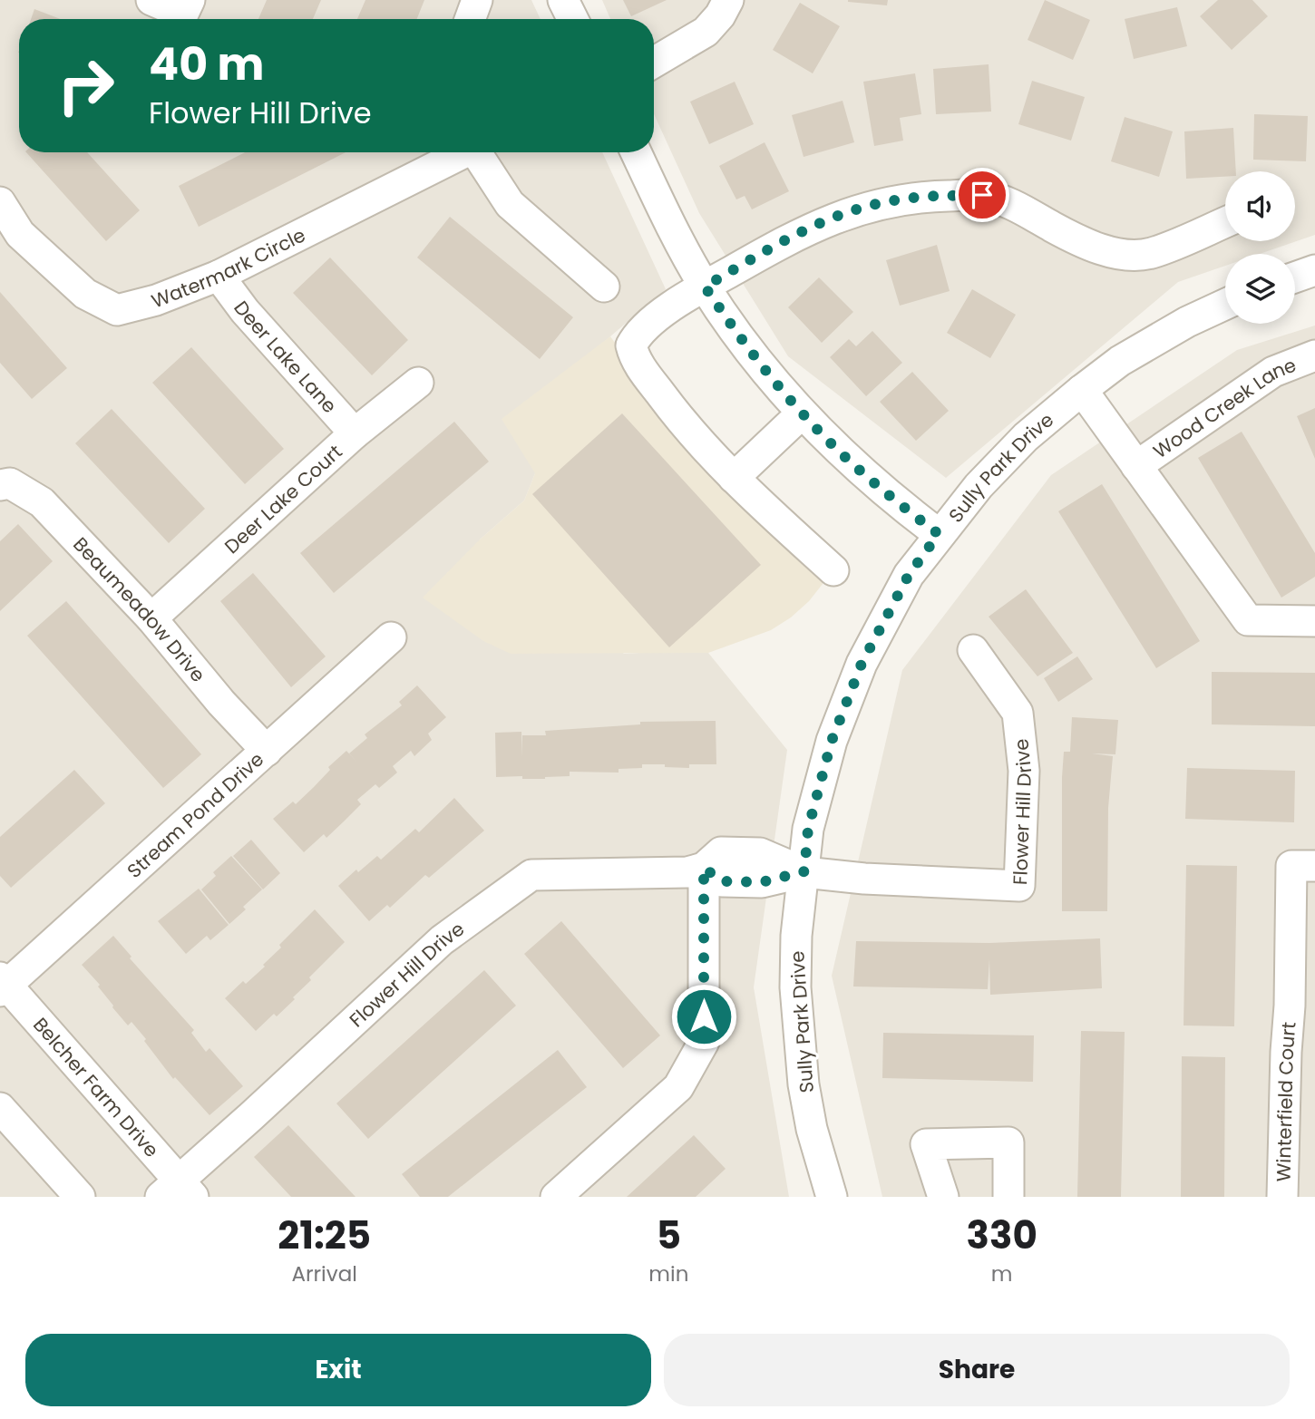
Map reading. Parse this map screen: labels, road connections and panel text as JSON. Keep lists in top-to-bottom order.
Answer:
{
  "streets": {
    "street": [
      "Watermark Circle",
      "Deer Lake Lane",
      "Wood Creek Lane",
      "Sully Park Drive",
      "Deer Lake Court",
      "Beaumeadow Drive",
      "Flower Hill Drive",
      "Stream Pond Drive",
      "Belcher Farm Drive",
      "Winterfield Court"
    ]
  },
  "crossings": [
    ["Watermark Circle", "Deer Lake Lane"],
    ["Deer Lake Lane", "Deer Lake Court"],
    ["Wood Creek Lane", "Sully Park Drive"],
    ["Sully Park Drive", "Flower Hill Drive"],
    ["Deer Lake Court", "Beaumeadow Drive"],
    ["Beaumeadow Drive", "Stream Pond Drive"],
    ["Flower Hill Drive", "Belcher Farm Drive"],
    ["Stream Pond Drive", "Belcher Farm Drive"]
  ],
  "page": {
    "turn": ["40 m", "Flower Hill Drive"],
    "eta": [
      "21:25",
      "Arrival",
      "5",
      "min",
      "330",
      "m"
    ],
    "buttons": ["Exit", "Share"]
  }
}
